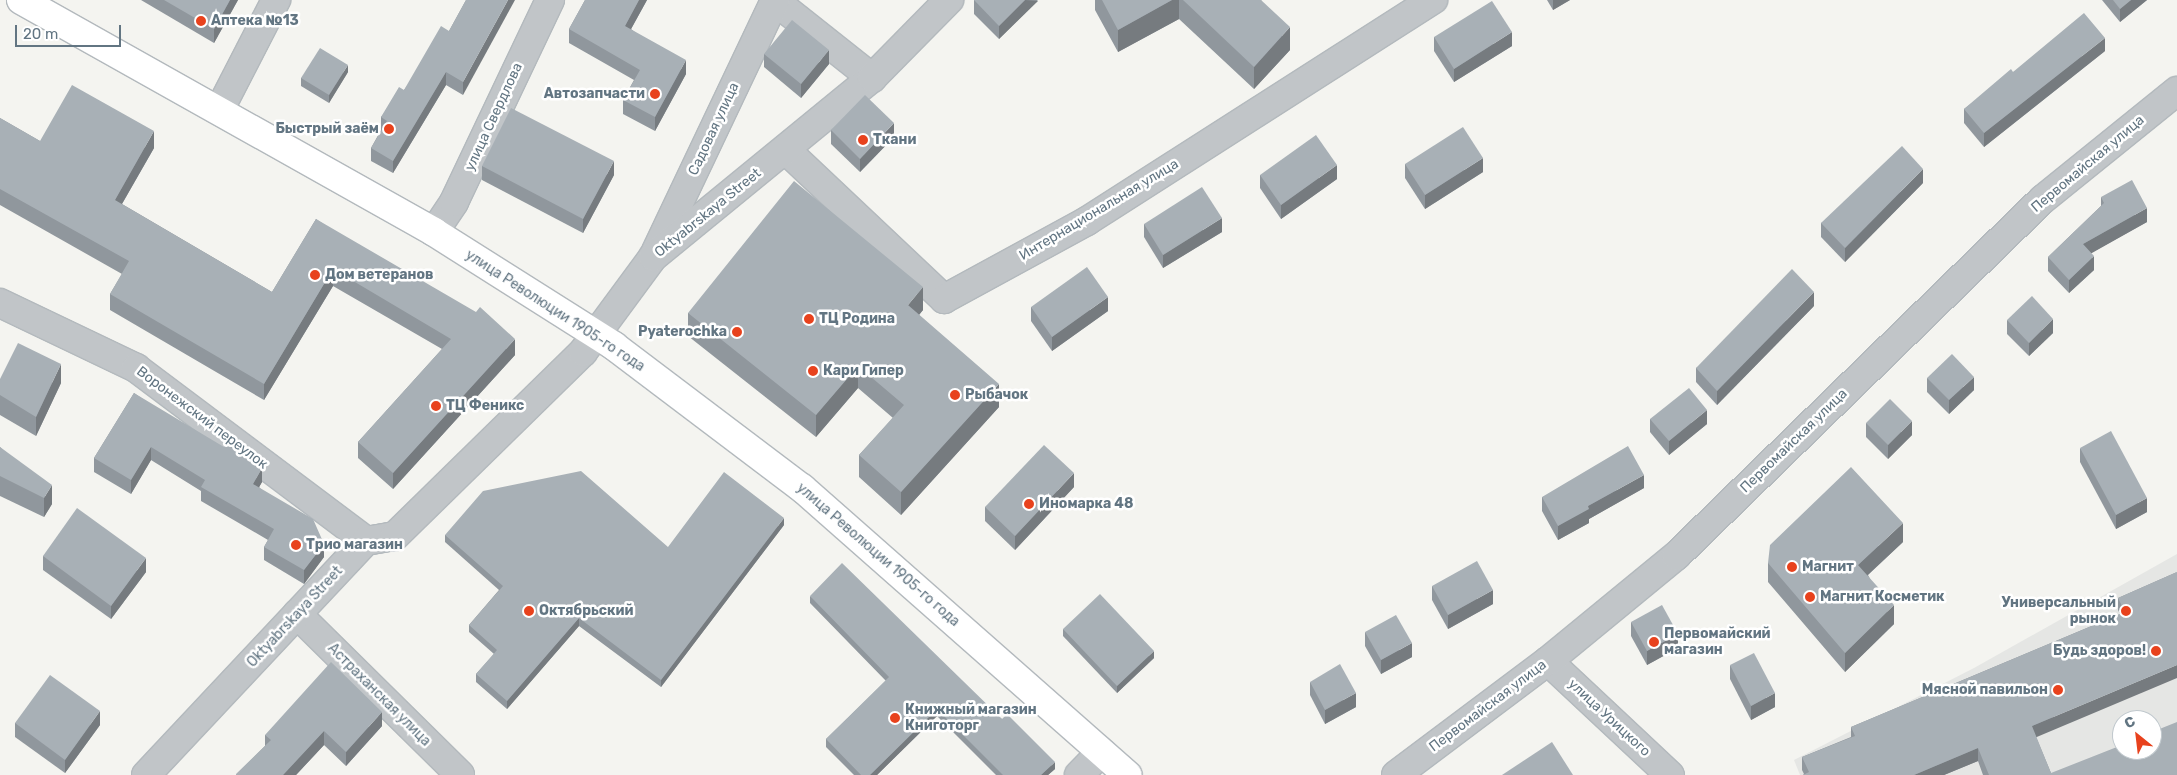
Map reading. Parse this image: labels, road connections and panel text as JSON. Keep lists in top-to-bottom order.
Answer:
{
  "streets": {
    "street": [
      "улица Свердлова",
      "Садовая улица",
      "Первомайская улица",
      "Интернациональная улица",
      "Oktyabrskaya Street",
      "улица Революции 1905-го года",
      "Воронежский переулок",
      "Астраханская улица",
      "улица Урицкого"
    ]
  },
  "crossings": [
    ["улица Свердлова", "улица Революции 1905-го года"],
    ["Садовая улица", "Oktyabrskaya Street"],
    ["Первомайская улица", "улица Урицкого"],
    ["Интернациональная улица", "Oktyabrskaya Street"],
    ["Oktyabrskaya Street", "улица Революции 1905-го года"],
    ["Oktyabrskaya Street", "Воронежский переулок"],
    ["Oktyabrskaya Street", "Астраханская улица"]
  ],
  "places": [
    "Аптека №13",
    "Автозапчасти",
    "Быстрый заём",
    "Ткани",
    "Дом ветеранов",
    "ТЦ Родина",
    "Pyaterochka",
    "Кари Гипер",
    "Рыбачок",
    "ТЦ Феникс",
    "Иномарка 48",
    "Трио магазин",
    "Магнит",
    "Магнит Косметик",
    "Октябрьский",
    "Универсальный рынок",
    "Первомайский магазин",
    "Будь здоров!",
    "Мясной павильон",
    "Книжный магазин Книготорг"
  ],
  "scale_bar": "20 m",
  "north": "top left"
}
